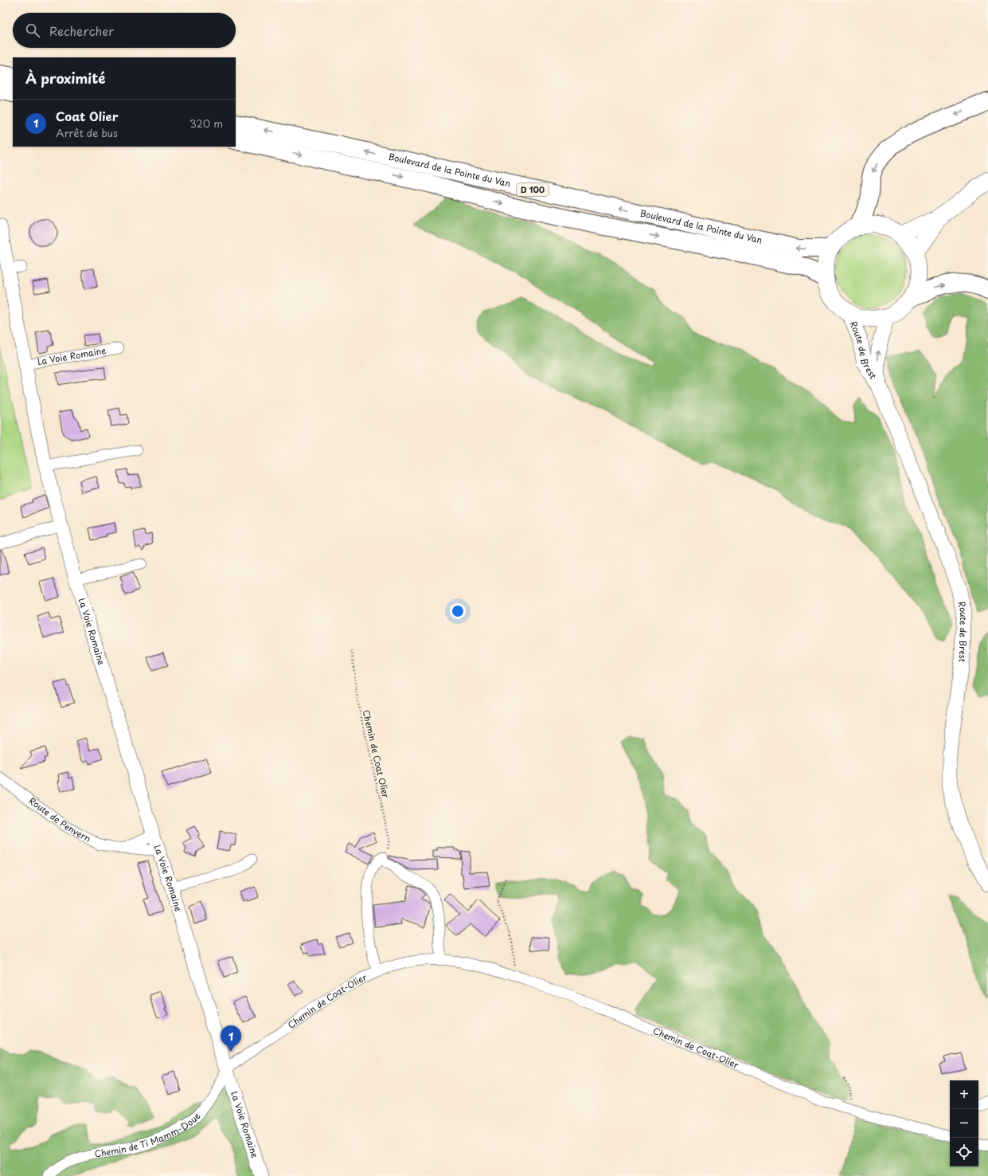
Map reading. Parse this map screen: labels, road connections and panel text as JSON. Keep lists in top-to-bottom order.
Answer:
{
  "streets": {
    "highway": ["Boulevard de la Pointe du Van", "D 100"],
    "main road": ["Route de Brest"],
    "street": [
      "La Voie Romaine",
      "Route de Penvern",
      "Chemin de Coat-Olier",
      "Chemin de Ti Mamm-Doue"
    ],
    "path": ["Chemin de Coat Olier"]
  },
  "crossings": [
    ["Boulevard de la Pointe du Van", "Route de Brest"],
    ["La Voie Romaine", "Route de Penvern"],
    ["La Voie Romaine", "Chemin de Coat-Olier"],
    ["La Voie Romaine", "Chemin de Ti Mamm-Doue"],
    ["Chemin de Coat-Olier", "Chemin de Ti Mamm-Doue"]
  ],
  "page": {
    "search": "Rechercher",
    "heading": "À proximité",
    "list": [
      {
        "mark": "1",
        "name": "Coat Olier",
        "note": "Arrêt de bus",
        "value": "320 m"
      }
    ],
    "pins": "1",
    "map_buttons": ["+", "−"]
  }
}
